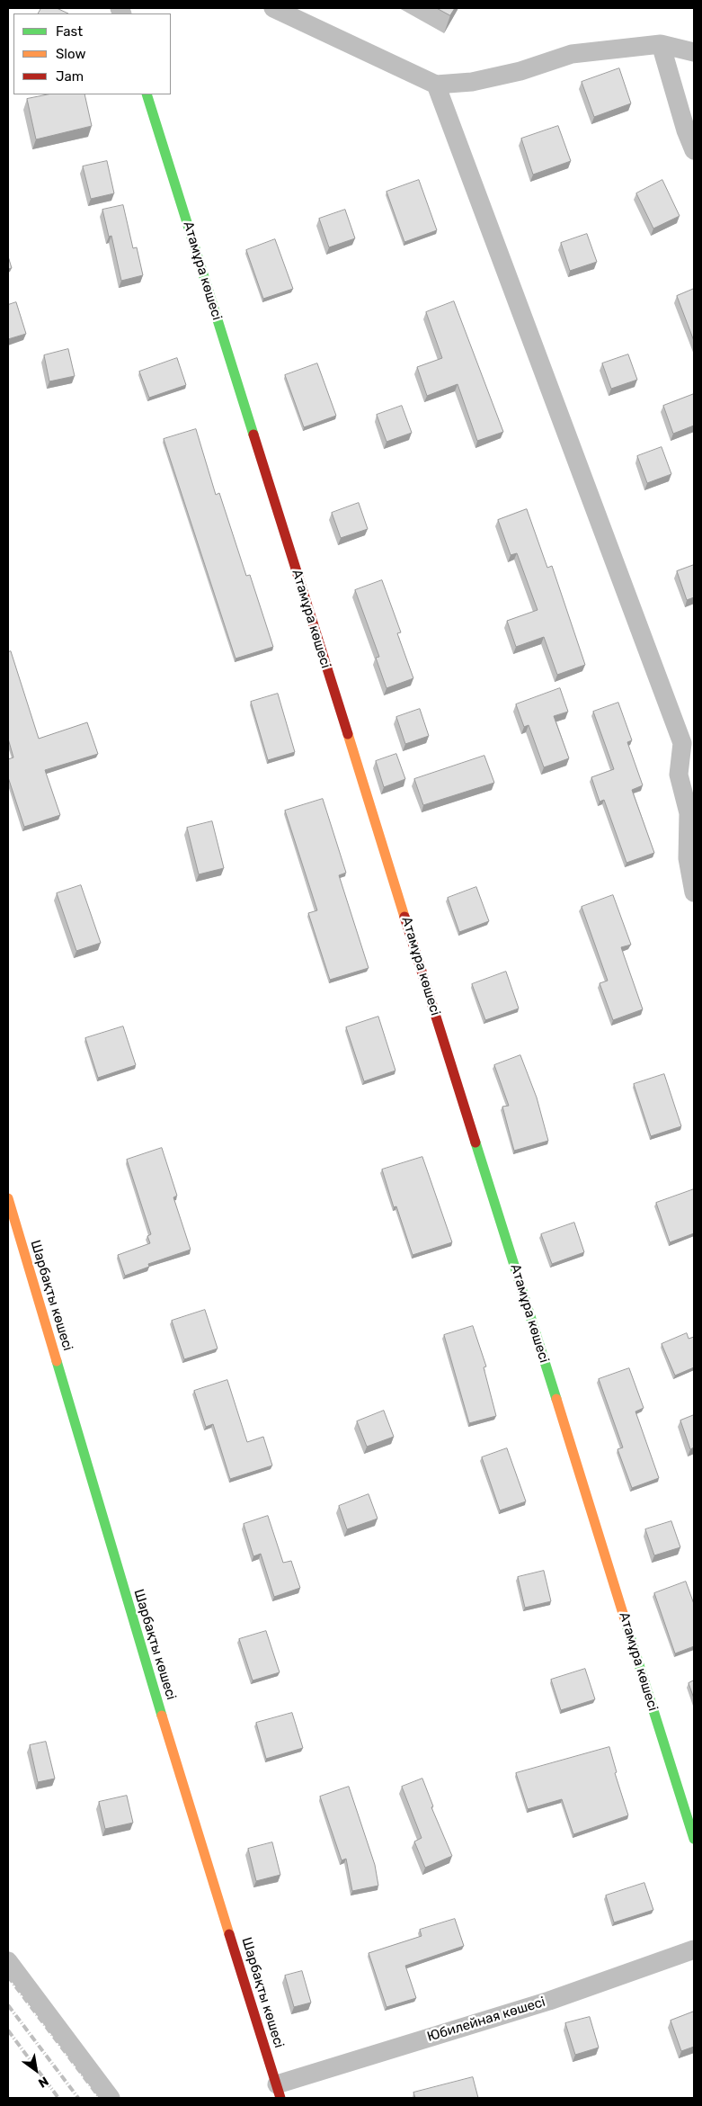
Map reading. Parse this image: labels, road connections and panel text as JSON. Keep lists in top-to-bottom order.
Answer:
{
  "streets": {
    "street": ["Атамұра көшесі", "Шарбақты көшесі", "Юбилейная көшесі"]
  },
  "crossings": [
    ["Шарбақты көшесі", "Юбилейная көшесі"]
  ],
  "legend": ["Fast", "Slow", "Jam"],
  "north": "bottom right"
}
